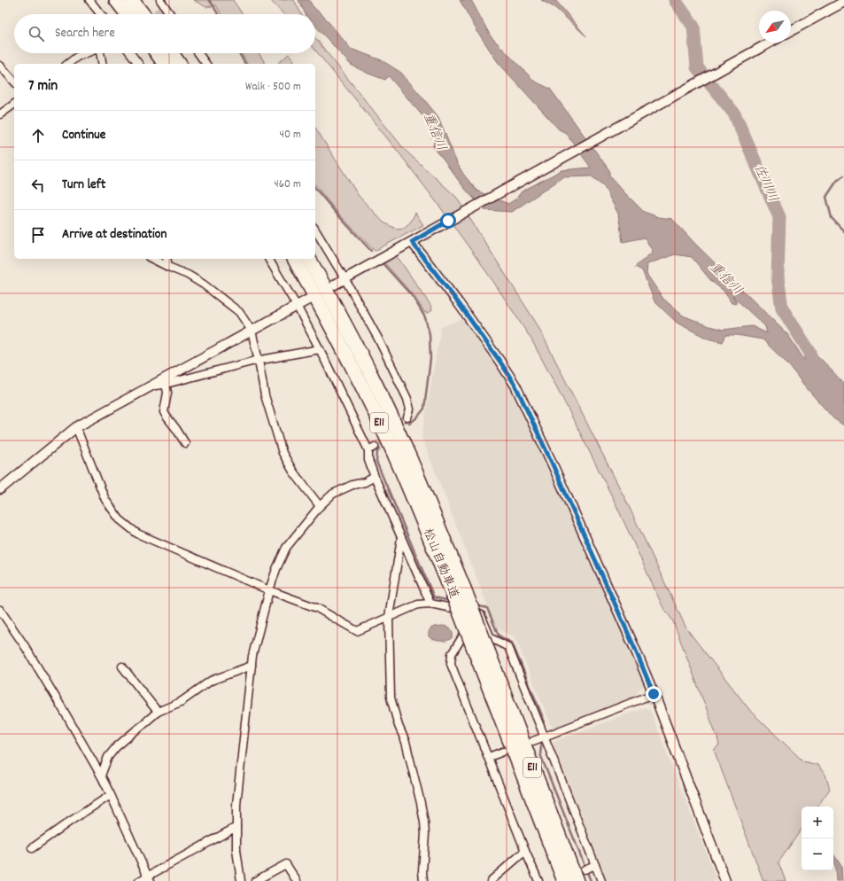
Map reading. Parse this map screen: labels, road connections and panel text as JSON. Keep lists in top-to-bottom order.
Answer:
{
  "streets": {
    "highway": ["E11", "松山自動車道"]
  },
  "water": ["重信川", "佐川川"],
  "north": "bottom left",
  "page": {
    "search": "Search here",
    "heading": ["7 min", "Walk · 500 m"],
    "list": [
      ["Continue", "40 m"],
      ["Turn left", "460 m"],
      "Arrive at destination"
    ],
    "map_buttons": ["+", "−"]
  }
}
